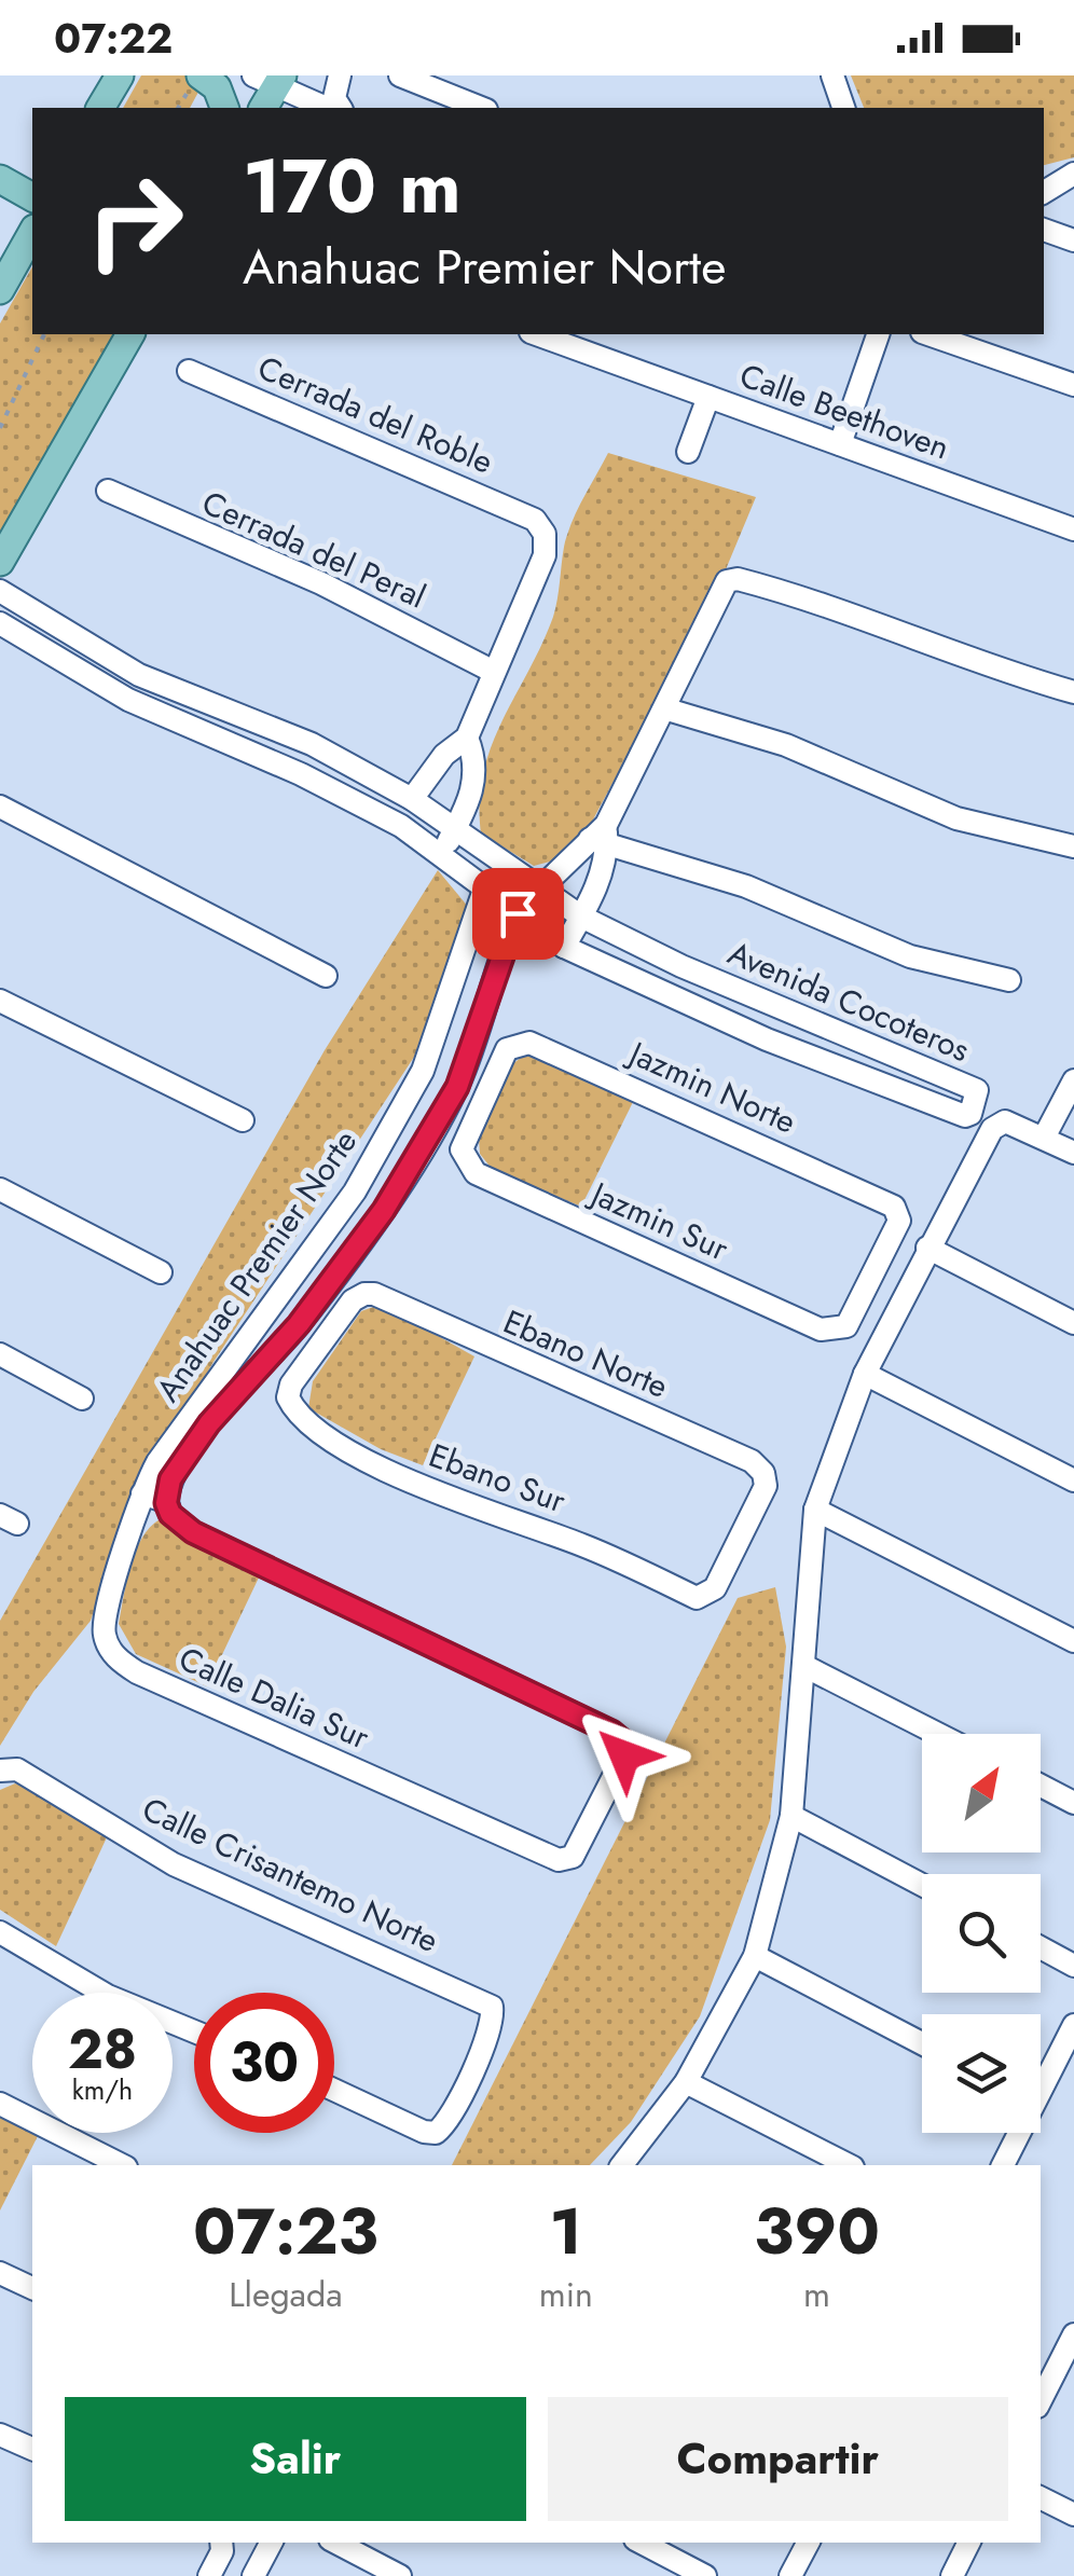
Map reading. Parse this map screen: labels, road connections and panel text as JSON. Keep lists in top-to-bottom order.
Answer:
{
  "streets": {
    "street": [
      "Calle Beethoven",
      "Cerrada del Roble",
      "Cerrada del Peral",
      "Avenida Cocoteros",
      "Jazmin Norte",
      "Jazmin Sur",
      "Anahuac Premier Norte",
      "Ebano Norte",
      "Ebano Sur",
      "Calle Dalia Sur",
      "Calle Crisantemo Norte"
    ]
  },
  "crossings": [
    ["Cerrada del Roble", "Cerrada del Peral"],
    ["Avenida Cocoteros", "Anahuac Premier Norte"],
    ["Jazmin Norte", "Jazmin Sur"],
    ["Anahuac Premier Norte", "Calle Dalia Sur"],
    ["Ebano Norte", "Ebano Sur"]
  ],
  "north": "top right",
  "page": {
    "status": "07:22",
    "turn": ["170 m", "Anahuac Premier Norte"],
    "speed": "28 km/h",
    "limit": "30",
    "eta": [
      "07:23",
      "Llegada",
      "1",
      "min",
      "390",
      "m"
    ],
    "buttons": ["Salir", "Compartir"]
  }
}
